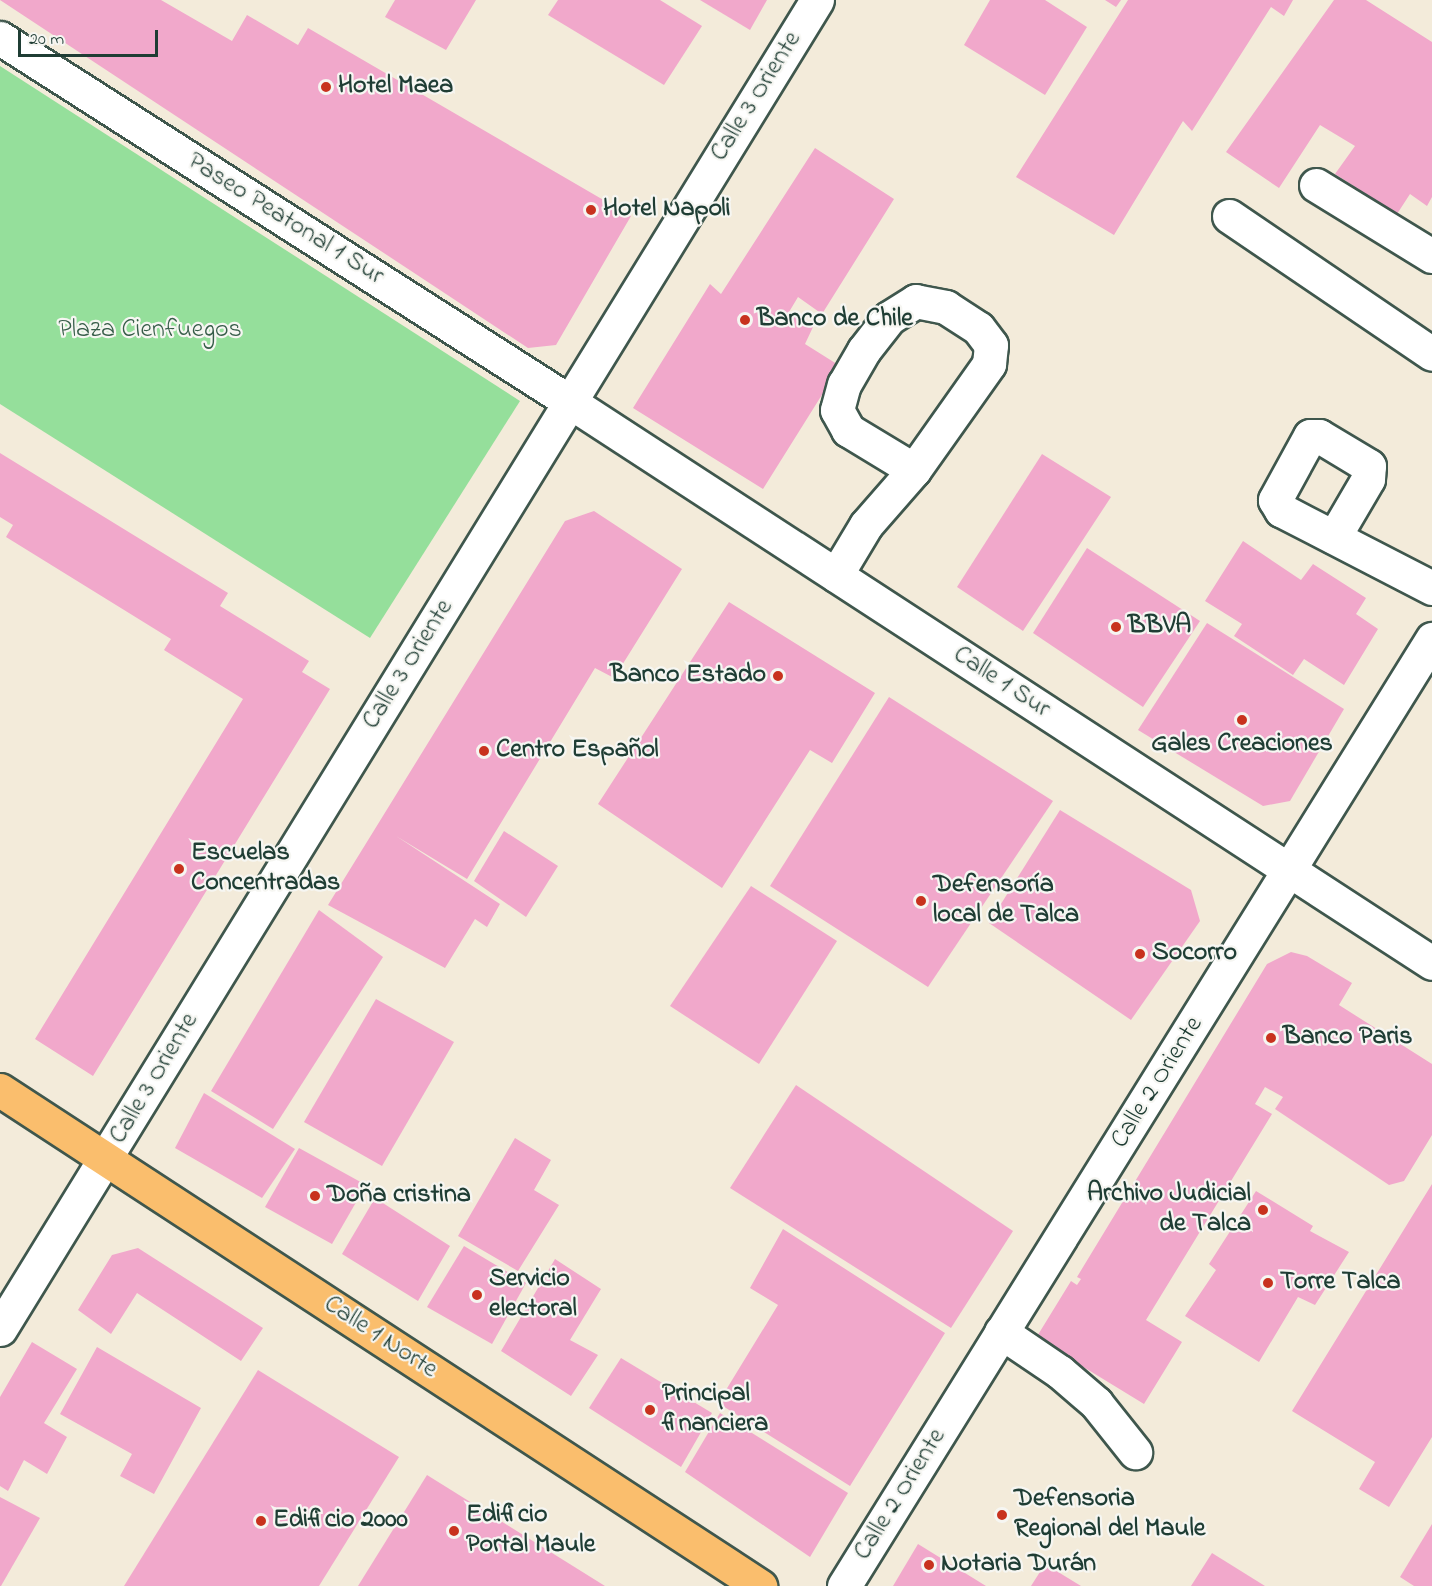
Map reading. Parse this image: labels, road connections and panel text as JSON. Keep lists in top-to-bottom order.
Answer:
{
  "streets": {
    "main road": ["Calle 1 Norte"],
    "street": [
      "Calle 3 Oriente",
      "Paseo Peatonal 1 Sur",
      "Calle 1 Sur",
      "Calle 2 Oriente"
    ]
  },
  "crossings": [
    ["Calle 3 Oriente", "Paseo Peatonal 1 Sur"],
    ["Calle 3 Oriente", "Calle 1 Sur"],
    ["Calle 3 Oriente", "Calle 1 Norte"],
    ["Paseo Peatonal 1 Sur", "Calle 1 Sur"],
    ["Calle 1 Sur", "Calle 2 Oriente"]
  ],
  "parks": ["Plaza Cienfuegos"],
  "places": [
    "Hotel Maea",
    "Hotel Napoli",
    "Banco de Chile",
    "BBVA",
    "Banco Estado",
    "Gales Creaciones",
    "Centro Español",
    "Escuelas Concentradas",
    "Defensoría local de Talca",
    "Socorro",
    "Banco Paris",
    "Doña cristina",
    "Archivo Judicial de Talca",
    "Torre Talca",
    "Servicio electoral",
    "Principal financiera",
    "Defensoria Regional del Maule",
    "Edificio 2000",
    "Edificio Portal Maule",
    "Notaria Durán"
  ],
  "scale_bar": "20 m"
}
